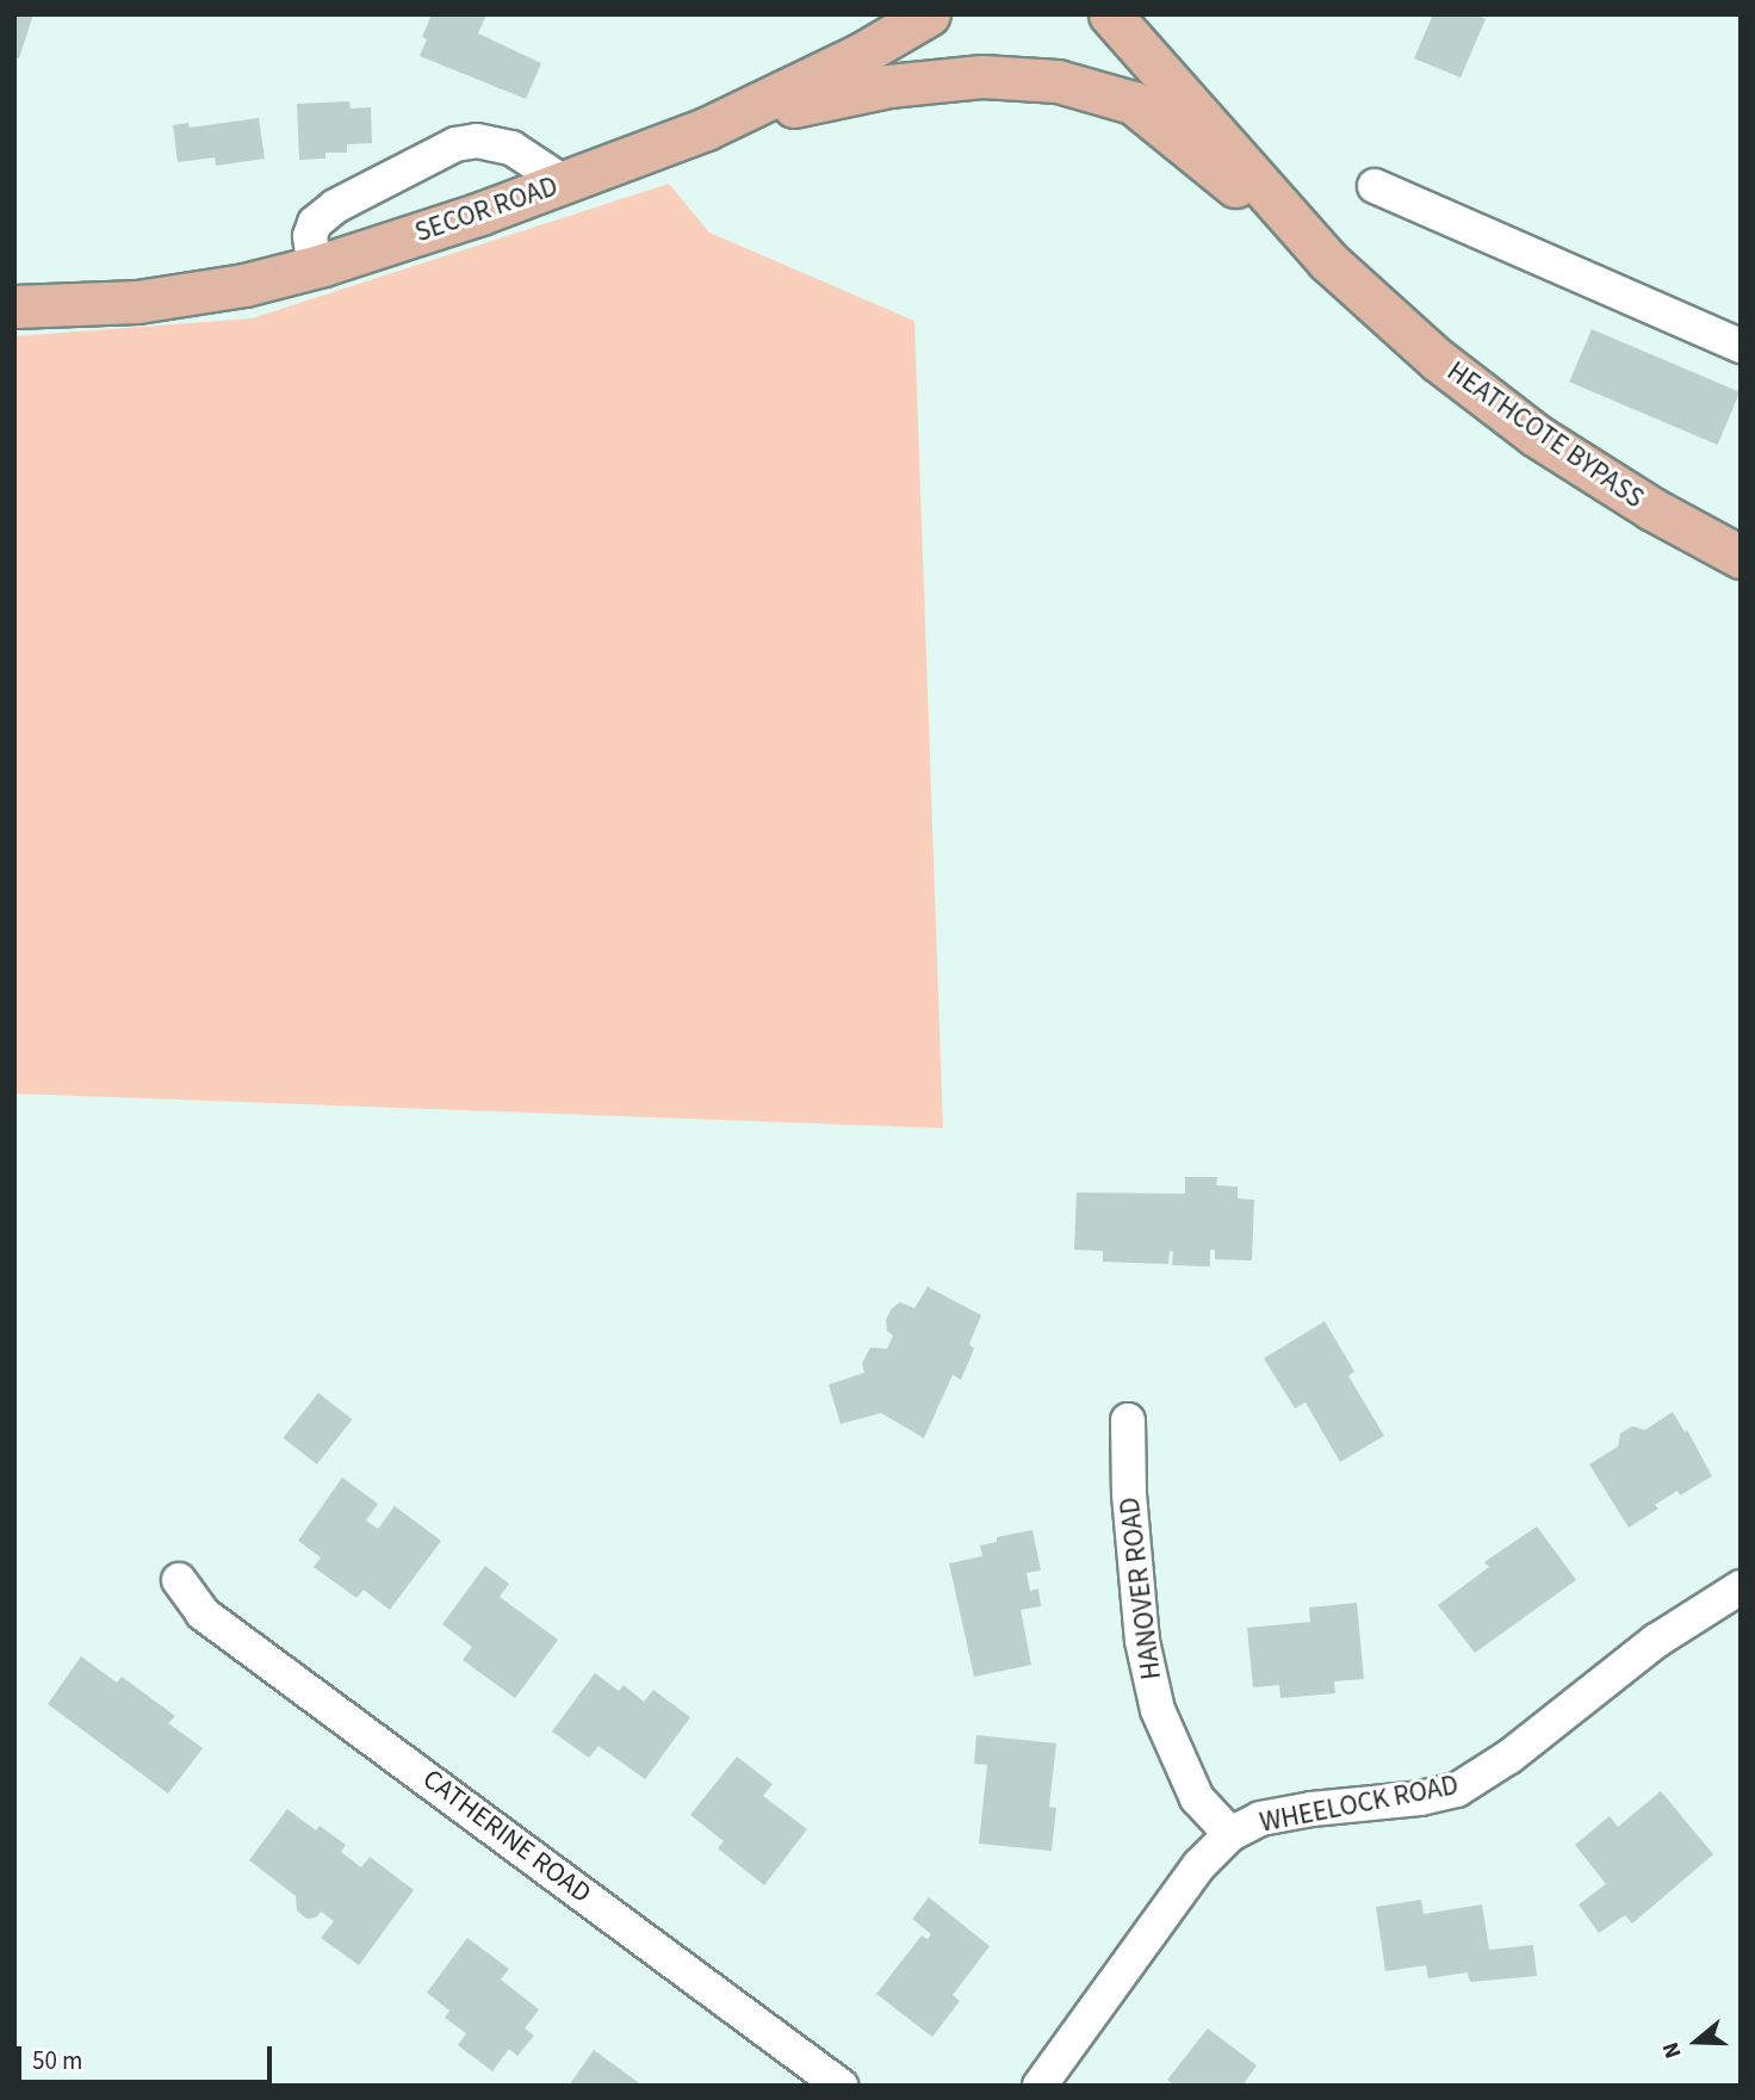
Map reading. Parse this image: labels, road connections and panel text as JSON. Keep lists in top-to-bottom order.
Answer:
{
  "streets": {
    "main road": ["SECOR ROAD", "HEATHCOTE BYPASS"],
    "street": ["HANOVER ROAD", "WHEELOCK ROAD", "CATHERINE ROAD"]
  },
  "crossings": [
    ["HANOVER ROAD", "WHEELOCK ROAD"]
  ],
  "scale_bar": "50 m",
  "north": "left"
}
